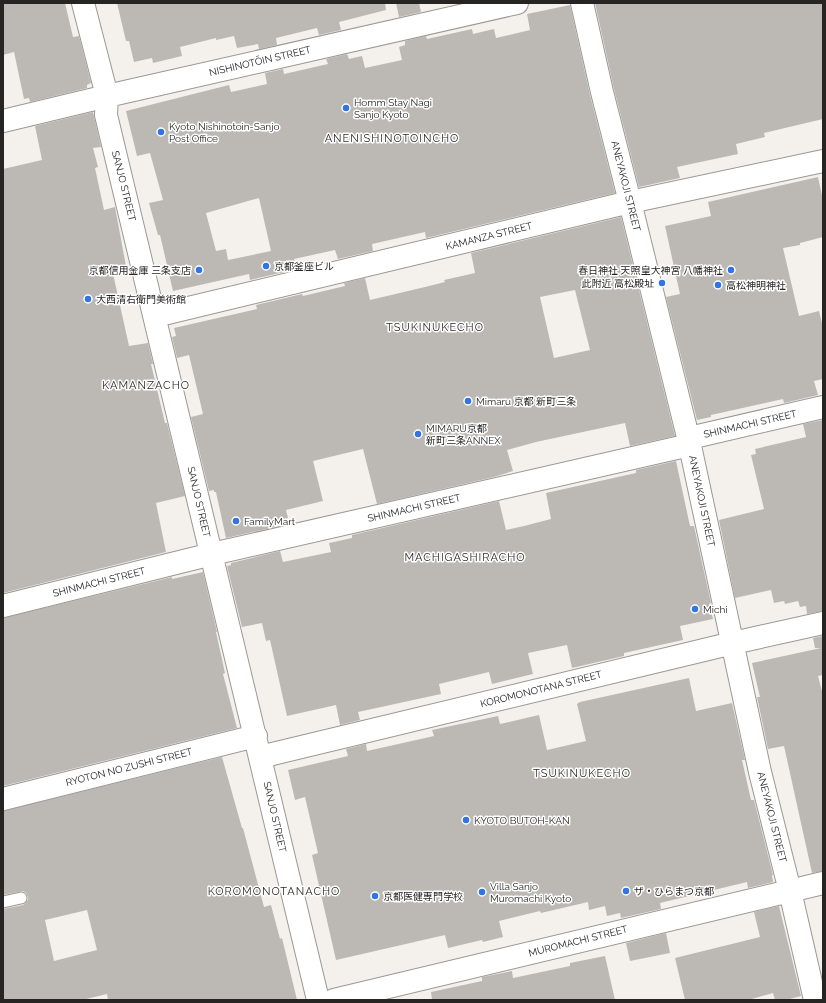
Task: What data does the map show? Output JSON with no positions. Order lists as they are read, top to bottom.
{
  "streets": {
    "street": [
      "NISHINOTŌIN STREET",
      "SANJO STREET",
      "ANEYAKOJI STREET",
      "KAMANZA STREET",
      "SHINMACHI STREET",
      "KOROMONOTANA STREET",
      "RYOTON NO ZUSHI STREET",
      "MUROMACHI STREET"
    ]
  },
  "crossings": [
    ["NISHINOTŌIN STREET", "SANJO STREET"],
    ["SANJO STREET", "KAMANZA STREET"],
    ["SANJO STREET", "SHINMACHI STREET"],
    ["SANJO STREET", "KOROMONOTANA STREET"],
    ["SANJO STREET", "RYOTON NO ZUSHI STREET"],
    ["ANEYAKOJI STREET", "KAMANZA STREET"],
    ["ANEYAKOJI STREET", "SHINMACHI STREET"],
    ["ANEYAKOJI STREET", "KOROMONOTANA STREET"],
    ["ANEYAKOJI STREET", "MUROMACHI STREET"],
    ["KOROMONOTANA STREET", "RYOTON NO ZUSHI STREET"]
  ],
  "districts": [
    "ANENISHINOTOINCHO",
    "TSUKINUKECHO",
    "KAMANZACHO",
    "MACHIGASHIRACHO",
    "TSUKINUKECHO",
    "KOROMONOTANACHO"
  ],
  "places": [
    "Homm Stay Nagi Sanjo Kyoto",
    "Kyoto Nishinotoin-Sanjo Post Office",
    "京都釜座ビル",
    "京都信用金庫 三条支店",
    "春日神社 天照皇大神宮 八幡神社",
    "此附近 高松殿址",
    "高松神明神社",
    "大西清右衛門美術館",
    "Mimaru 京都 新町三条",
    "MIMARU京都 新町三条ANNEX",
    "FamilyMart",
    "Michi",
    "KYOTO BUTOH-KAN",
    "ザ・ひらまつ京都",
    "Villa Sanjo Muromachi Kyoto",
    "京都医健専門学校"
  ]
}
